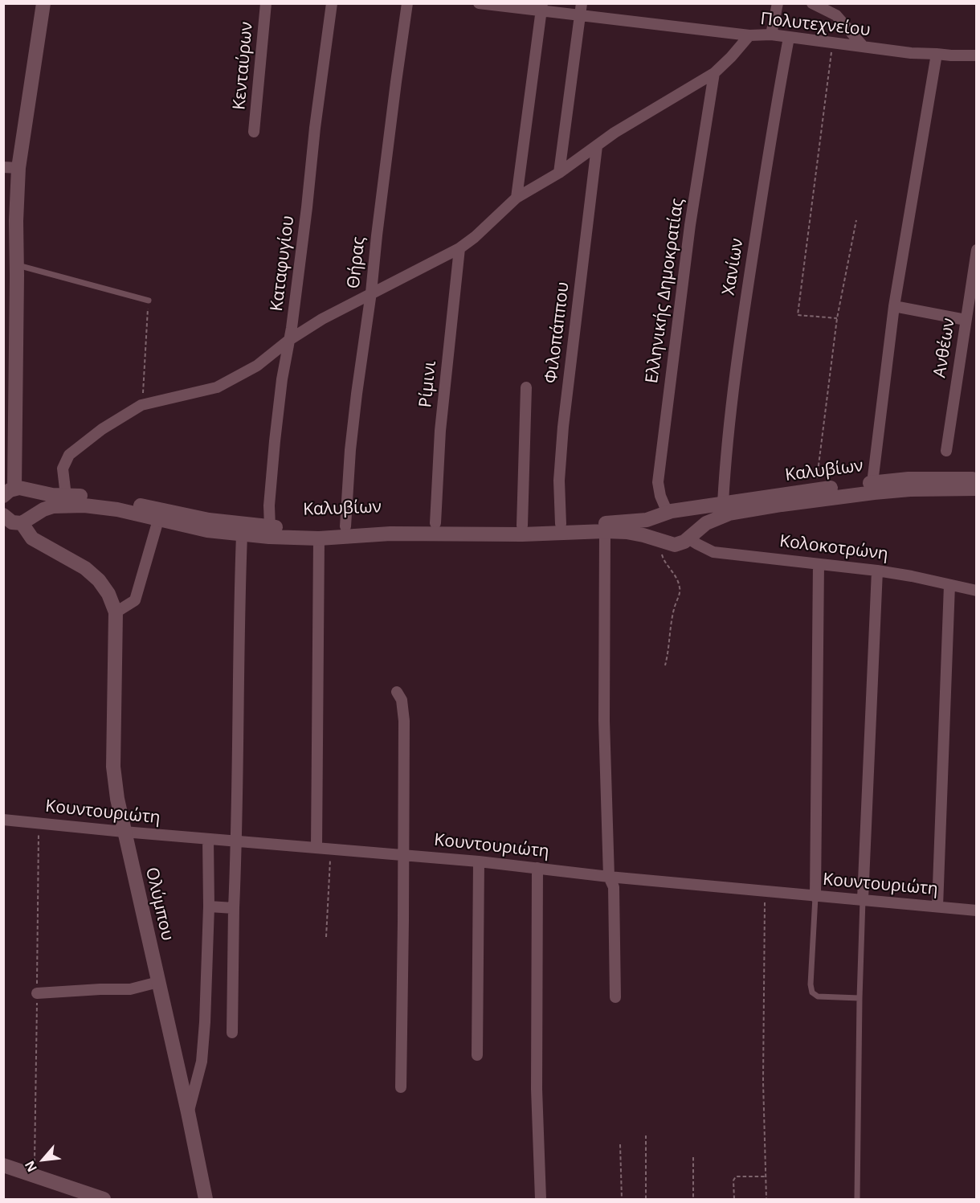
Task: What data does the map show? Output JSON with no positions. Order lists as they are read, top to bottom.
{
  "streets": {
    "main road": ["Καλυβίων", "Ολύμπου"],
    "street": [
      "Πολυτεχνείου",
      "Κενταύρων",
      "Θήρας",
      "Καταφυγίου",
      "Χανίων",
      "Ελληνικής Δημοκρατίας",
      "Φιλοπάππου",
      "Ανθέων",
      "Ρίμινι",
      "Κολοκοτρώνη",
      "Κουντουριώτη"
    ]
  },
  "crossings": [
    ["Πολυτεχνείου", "Χανίων"],
    ["Θήρας", "Καλυβίων"],
    ["Καταφυγίου", "Καλυβίων"],
    ["Χανίων", "Καλυβίων"],
    ["Ελληνικής Δημοκρατίας", "Καλυβίων"],
    ["Ελληνικής Δημοκρατίας", "Κολοκοτρώνη"],
    ["Φιλοπάππου", "Καλυβίων"],
    ["Ρίμινι", "Καλυβίων"],
    ["Καλυβίων", "Κολοκοτρώνη"],
    ["Κουντουριώτη", "Ολύμπου"]
  ],
  "north": "bottom left"
}
